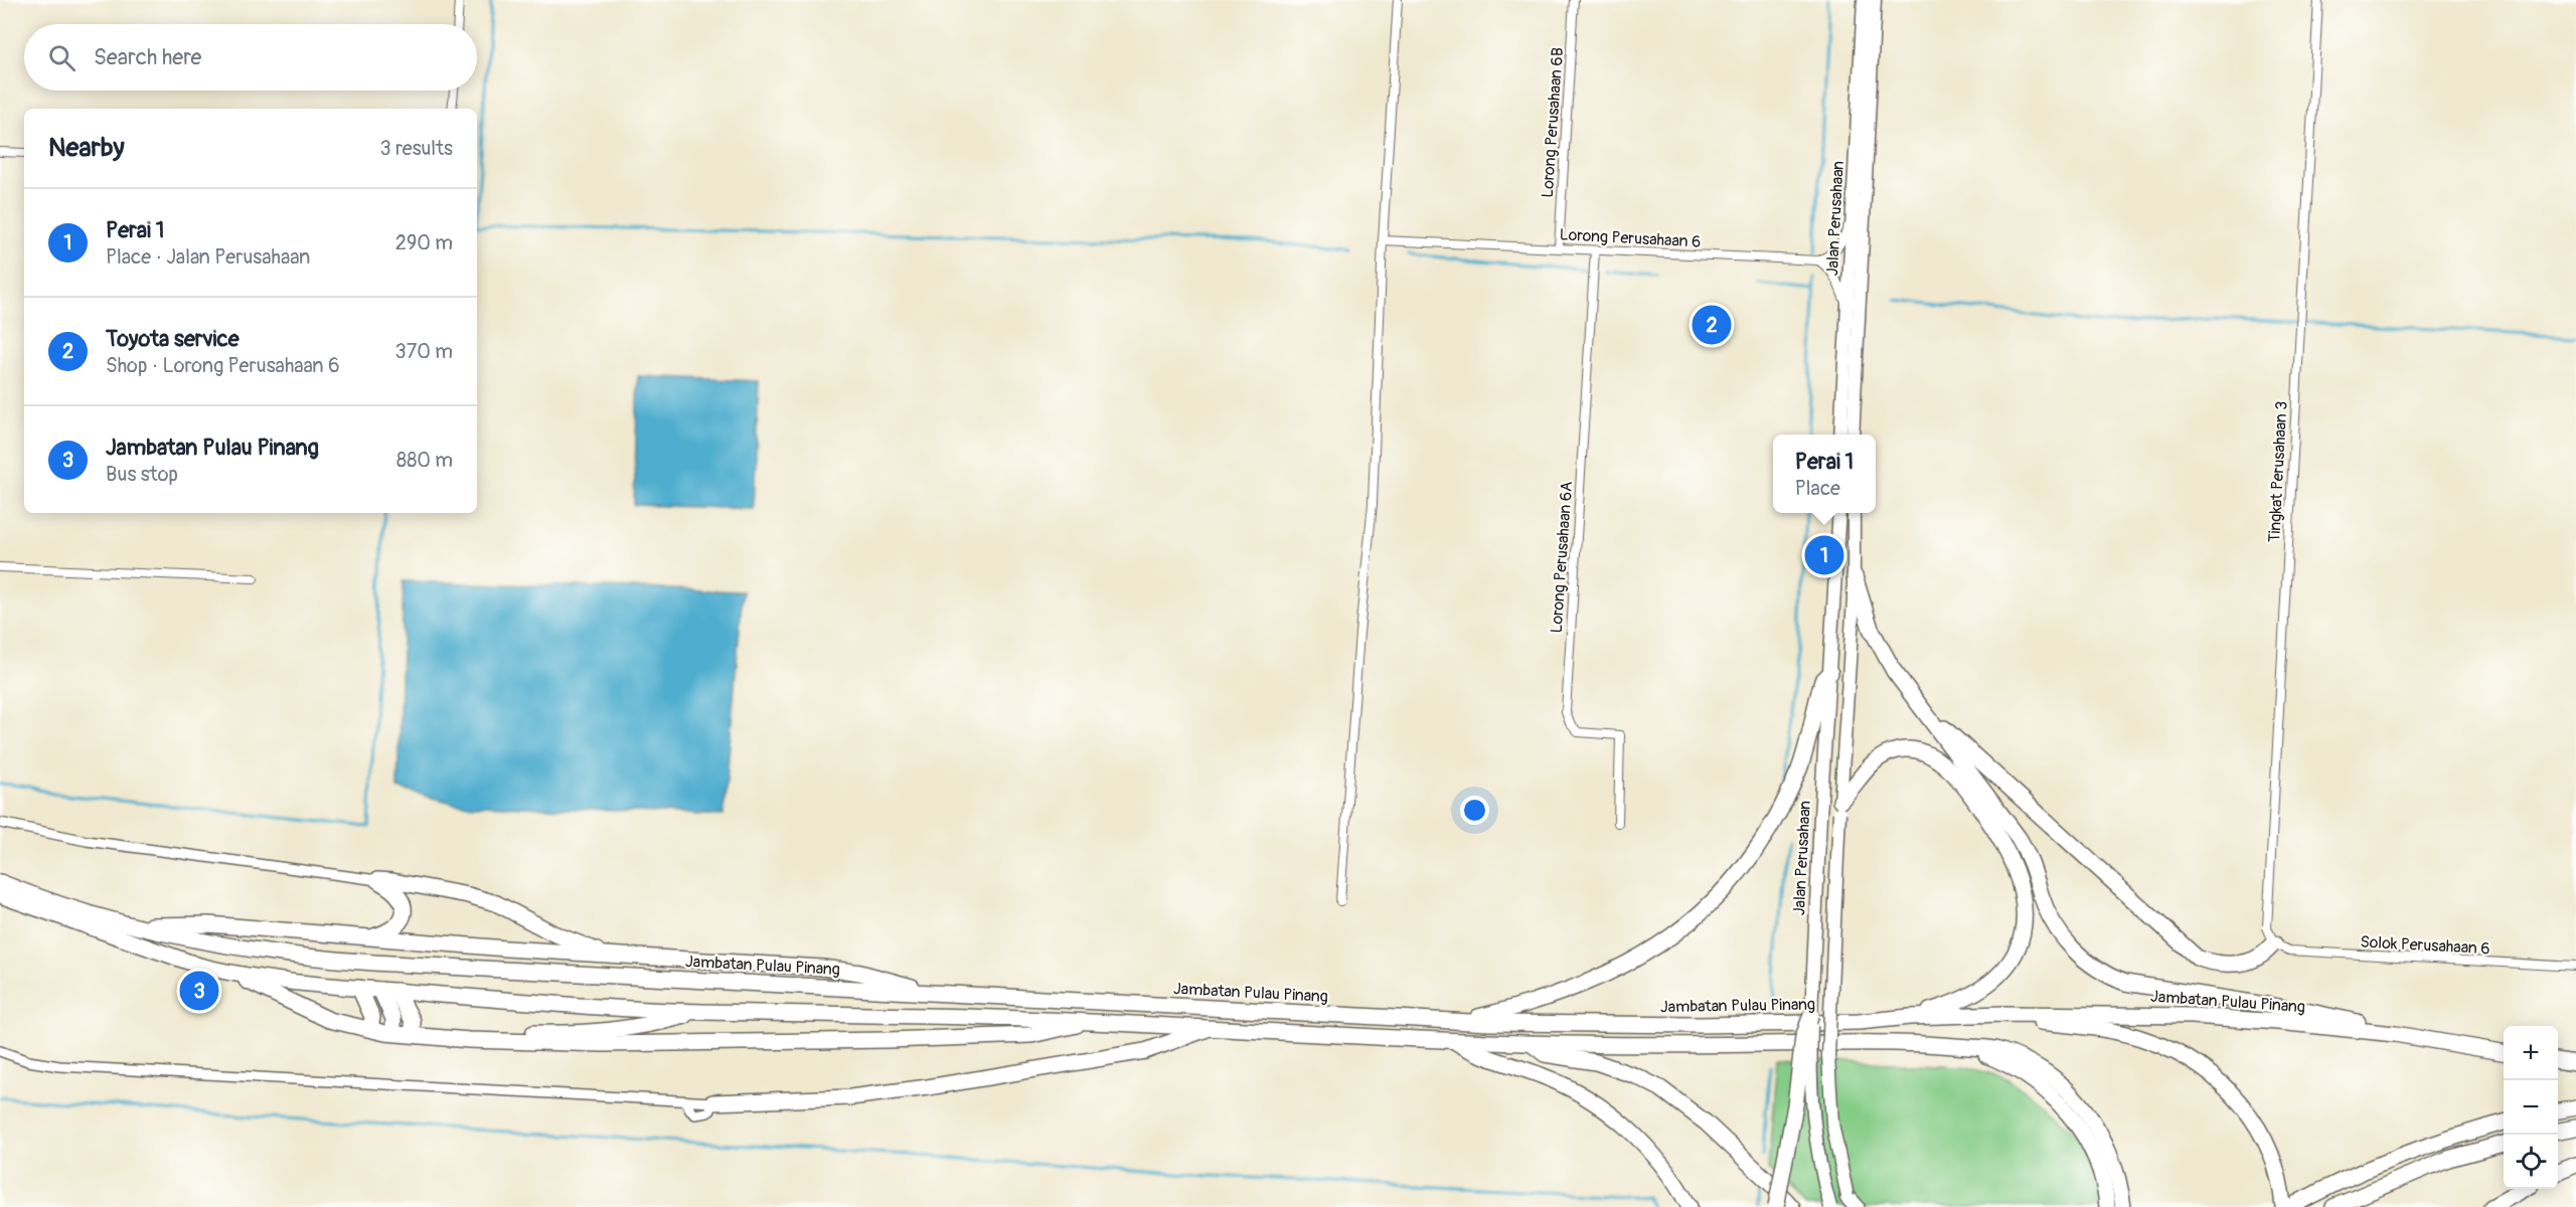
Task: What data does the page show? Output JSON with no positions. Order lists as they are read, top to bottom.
{
  "streets": {
    "highway": ["Jambatan Pulau Pinang"],
    "main road": ["Jalan Perusahaan"],
    "street": [
      "Lorong Perusahaan 6B",
      "Lorong Perusahaan 6",
      "Tingkat Perusahaan 3",
      "Lorong Perusahaan 6A",
      "Solok Perusahaan 6"
    ]
  },
  "crossings": [
    ["Lorong Perusahaan 6B", "Lorong Perusahaan 6"],
    ["Lorong Perusahaan 6", "Lorong Perusahaan 6A"],
    ["Tingkat Perusahaan 3", "Solok Perusahaan 6"]
  ],
  "page": {
    "search": "Search here",
    "heading": ["Nearby", "3 results"],
    "list": [
      {
        "mark": "1",
        "name": "Perai 1",
        "note": "Place · Jalan Perusahaan",
        "value": "290 m"
      },
      {
        "mark": "2",
        "name": "Toyota service",
        "note": "Shop · Lorong Perusahaan 6",
        "value": "370 m"
      },
      {
        "mark": "3",
        "name": "Jambatan Pulau Pinang",
        "note": "Bus stop",
        "value": "880 m"
      }
    ],
    "pins": ["2", "1", "3"],
    "popup": ["Perai 1", "Place"],
    "map_buttons": ["+", "−"]
  }
}
